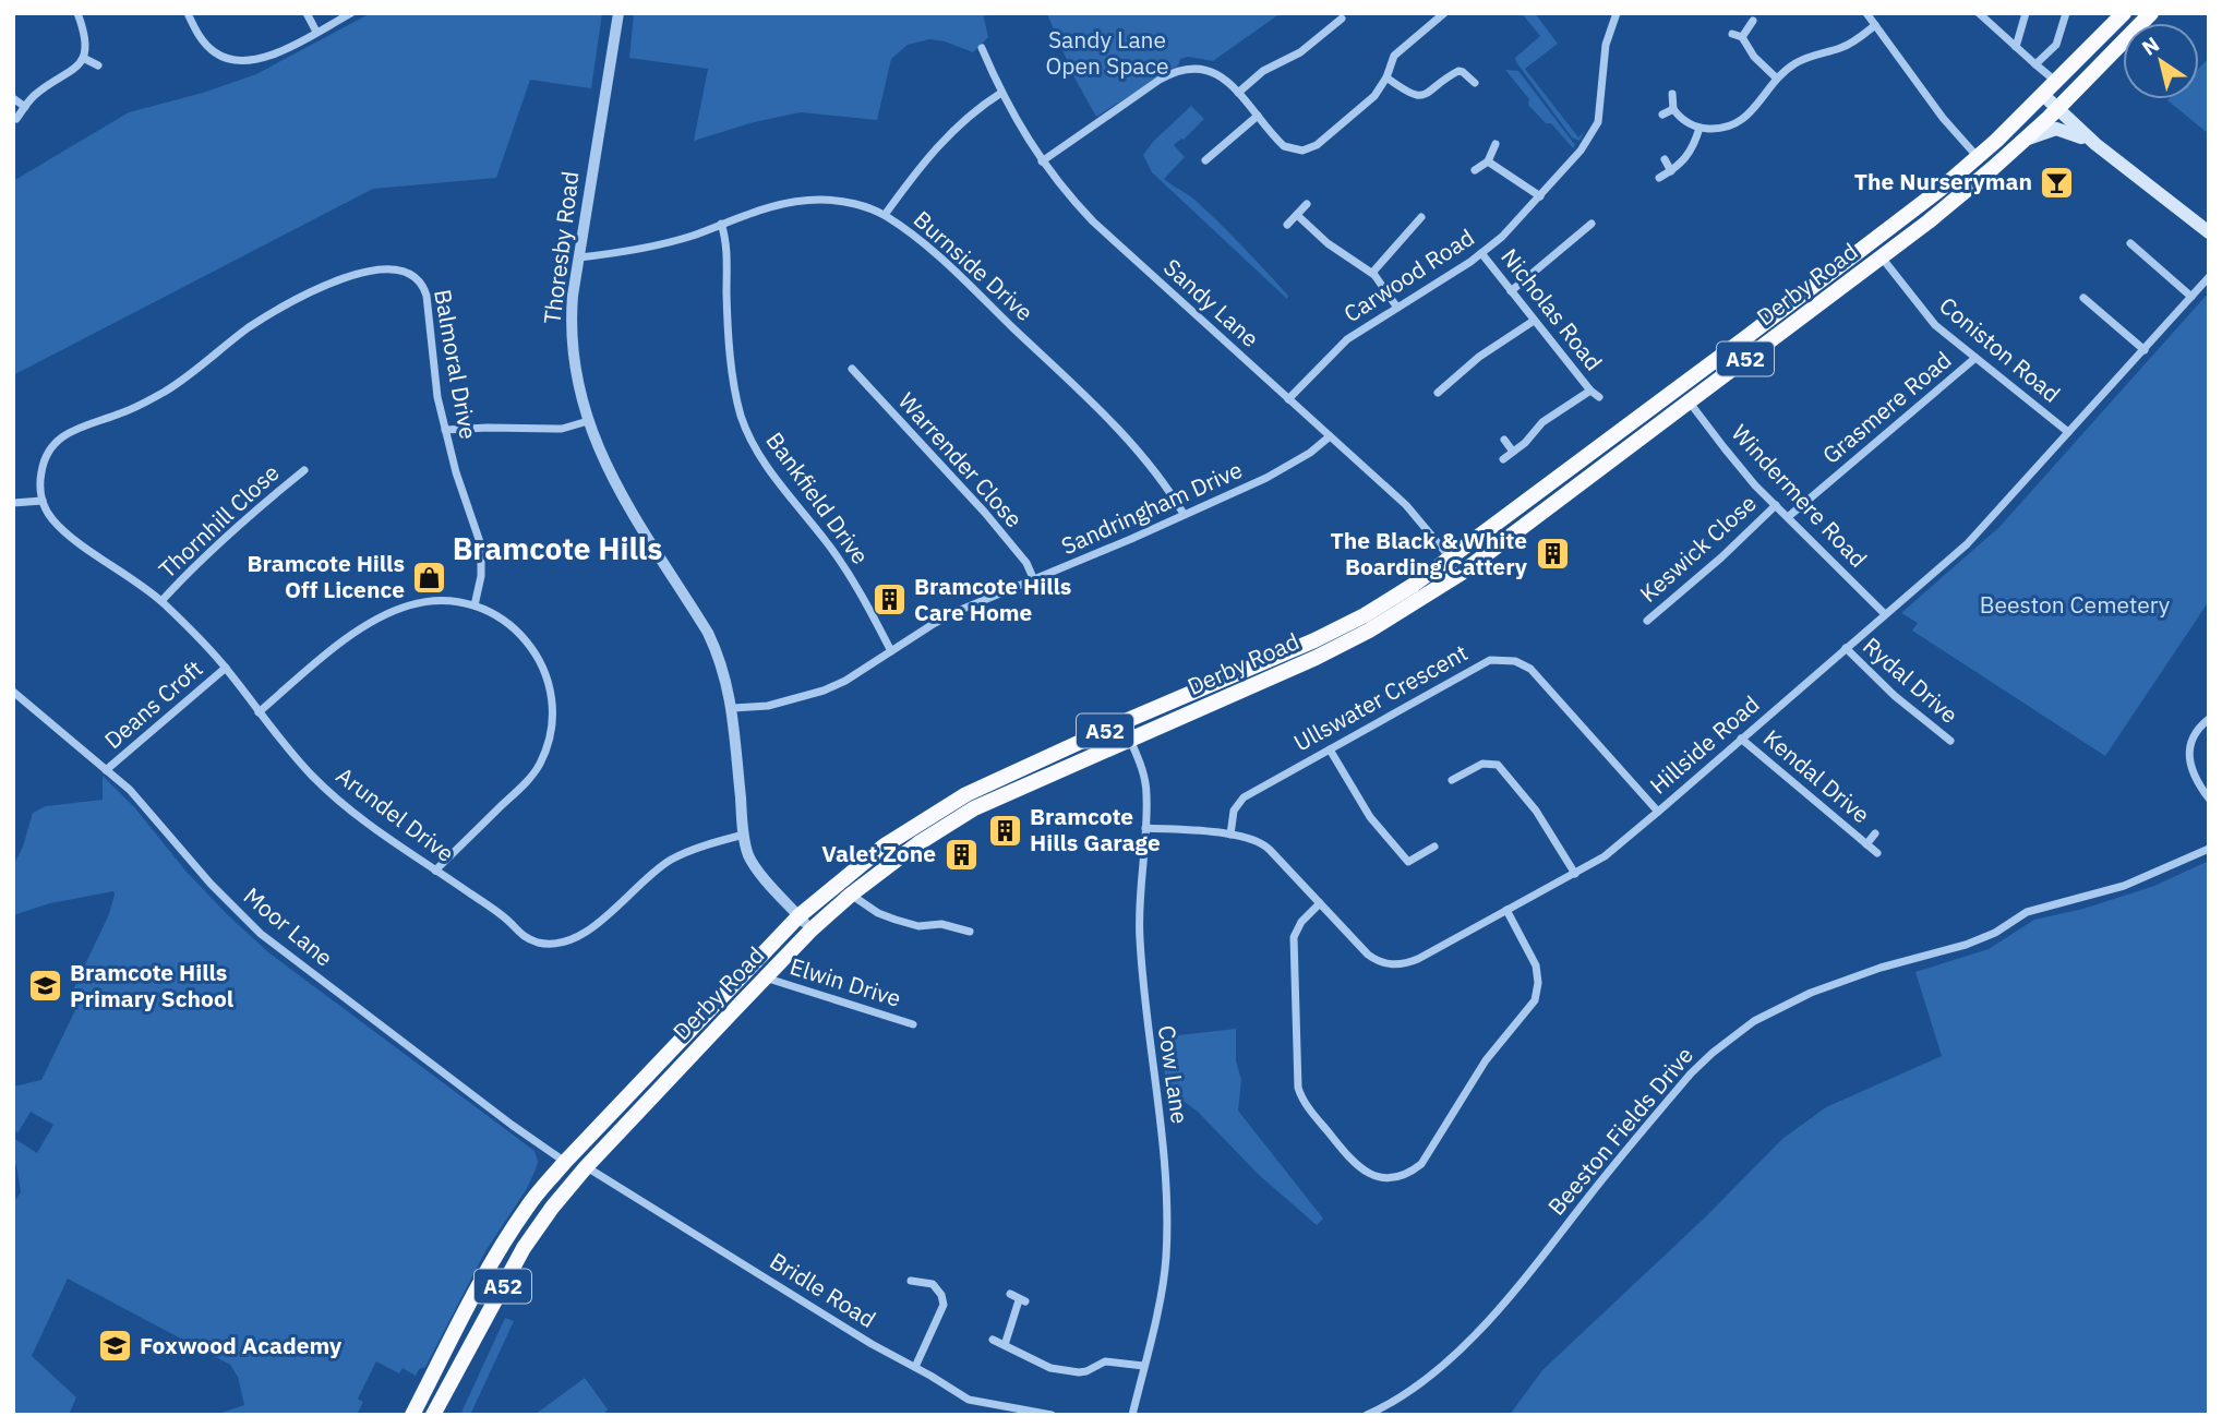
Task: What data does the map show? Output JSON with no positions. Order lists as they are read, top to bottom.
{
  "streets": {
    "highway": ["Derby Road", "A52"],
    "street": [
      "Thoresby Road",
      "Burnside Drive",
      "Carwood Road",
      "Sandy Lane",
      "Nicholas Road",
      "Coniston Road",
      "Balmoral Drive",
      "Grasmere Road",
      "Warrender Close",
      "Windermere Road",
      "Bankfield Drive",
      "Sandringham Drive",
      "Thornhill Close",
      "Keswick Close",
      "Rydal Drive",
      "Ullswater Crescent",
      "Deans Croft",
      "Hillside Road",
      "Kendal Drive",
      "Arundel Drive",
      "Moor Lane",
      "Elwin Drive",
      "Cow Lane",
      "Beeston Fields Drive",
      "Bridle Road"
    ]
  },
  "crossings": [
    ["Thoresby Road", "Burnside Drive"],
    ["Thoresby Road", "Derby Road"],
    ["Thoresby Road", "Sandringham Drive"],
    ["Thoresby Road", "Arundel Drive"],
    ["Burnside Drive", "Bankfield Drive"],
    ["Burnside Drive", "Sandringham Drive"],
    ["Carwood Road", "Sandy Lane"],
    ["Carwood Road", "Nicholas Road"],
    ["Derby Road", "Sandy Lane"],
    ["Derby Road", "Coniston Road"],
    ["Derby Road", "Windermere Road"],
    ["Derby Road", "Moor Lane"],
    ["Derby Road", "Elwin Drive"],
    ["Derby Road", "Cow Lane"],
    ["Derby Road", "Bridle Road"],
    ["Sandy Lane", "Sandringham Drive"],
    ["Coniston Road", "Grasmere Road"],
    ["Coniston Road", "Hillside Road"],
    ["Balmoral Drive", "Arundel Drive"],
    ["Grasmere Road", "Windermere Road"],
    ["Warrender Close", "Sandringham Drive"],
    ["Windermere Road", "Keswick Close"],
    ["Windermere Road", "Hillside Road"],
    ["Bankfield Drive", "Sandringham Drive"],
    ["Thornhill Close", "Arundel Drive"],
    ["Rydal Drive", "Hillside Road"],
    ["Ullswater Crescent", "Hillside Road"],
    ["Deans Croft", "Arundel Drive"],
    ["Deans Croft", "Moor Lane"],
    ["Hillside Road", "Kendal Drive"],
    ["Hillside Road", "Cow Lane"]
  ],
  "districts": ["Bramcote Hills"],
  "parks": ["Sandy Lane Open Space", "Beeston Cemetery"],
  "places": {
    "bar": ["The Nurseryman"],
    "building": [
      "The Black & White Boarding Cattery",
      "Bramcote Hills Care Home",
      "Bramcote Hills Garage",
      "Valet Zone"
    ],
    "shop": ["Bramcote Hills Off Licence"],
    "school or university": ["Bramcote Hills Primary School", "Foxwood Academy"]
  },
  "north": "top left"
}
